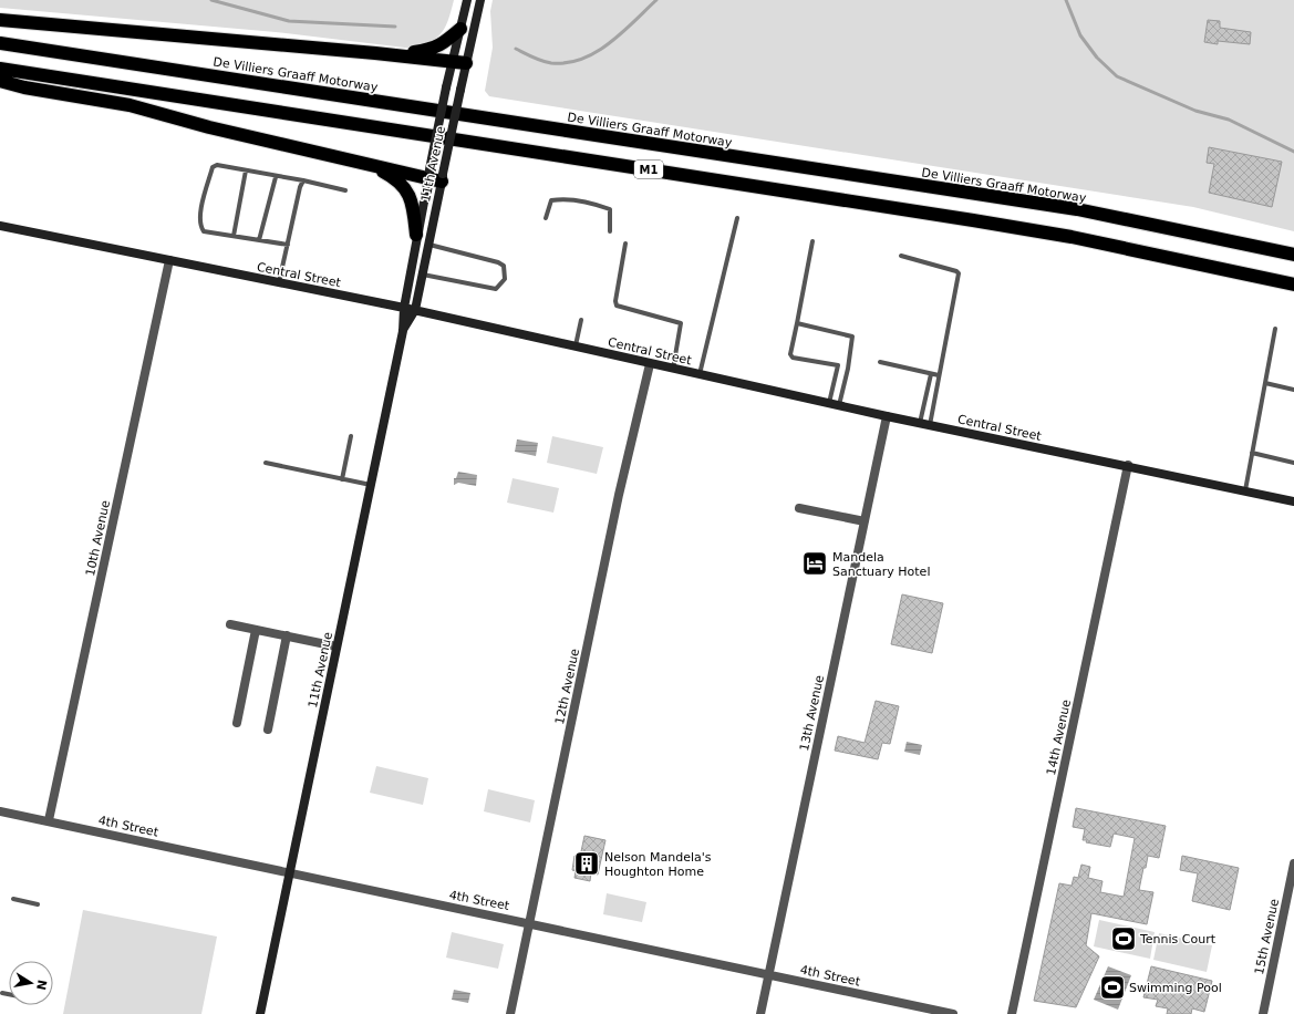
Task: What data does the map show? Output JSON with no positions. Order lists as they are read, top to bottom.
{
  "streets": {
    "highway": ["De Villiers Graaff Motorway", "M1"],
    "main road": ["11th Avenue", "Central Street"],
    "street": [
      "10th Avenue",
      "12th Avenue",
      "13th Avenue",
      "14th Avenue",
      "4th Street",
      "15th Avenue"
    ]
  },
  "crossings": [
    ["11th Avenue", "Central Street"],
    ["11th Avenue", "4th Street"],
    ["Central Street", "10th Avenue"],
    ["Central Street", "12th Avenue"],
    ["Central Street", "13th Avenue"],
    ["Central Street", "14th Avenue"],
    ["10th Avenue", "4th Street"],
    ["12th Avenue", "4th Street"],
    ["13th Avenue", "4th Street"]
  ],
  "places": {
    "hotel": ["Mandela Sanctuary Hotel"],
    "building": ["Nelson Mandela's Houghton Home"],
    "sports": ["Tennis Court", "Swimming Pool"]
  },
  "north": "right"
}
